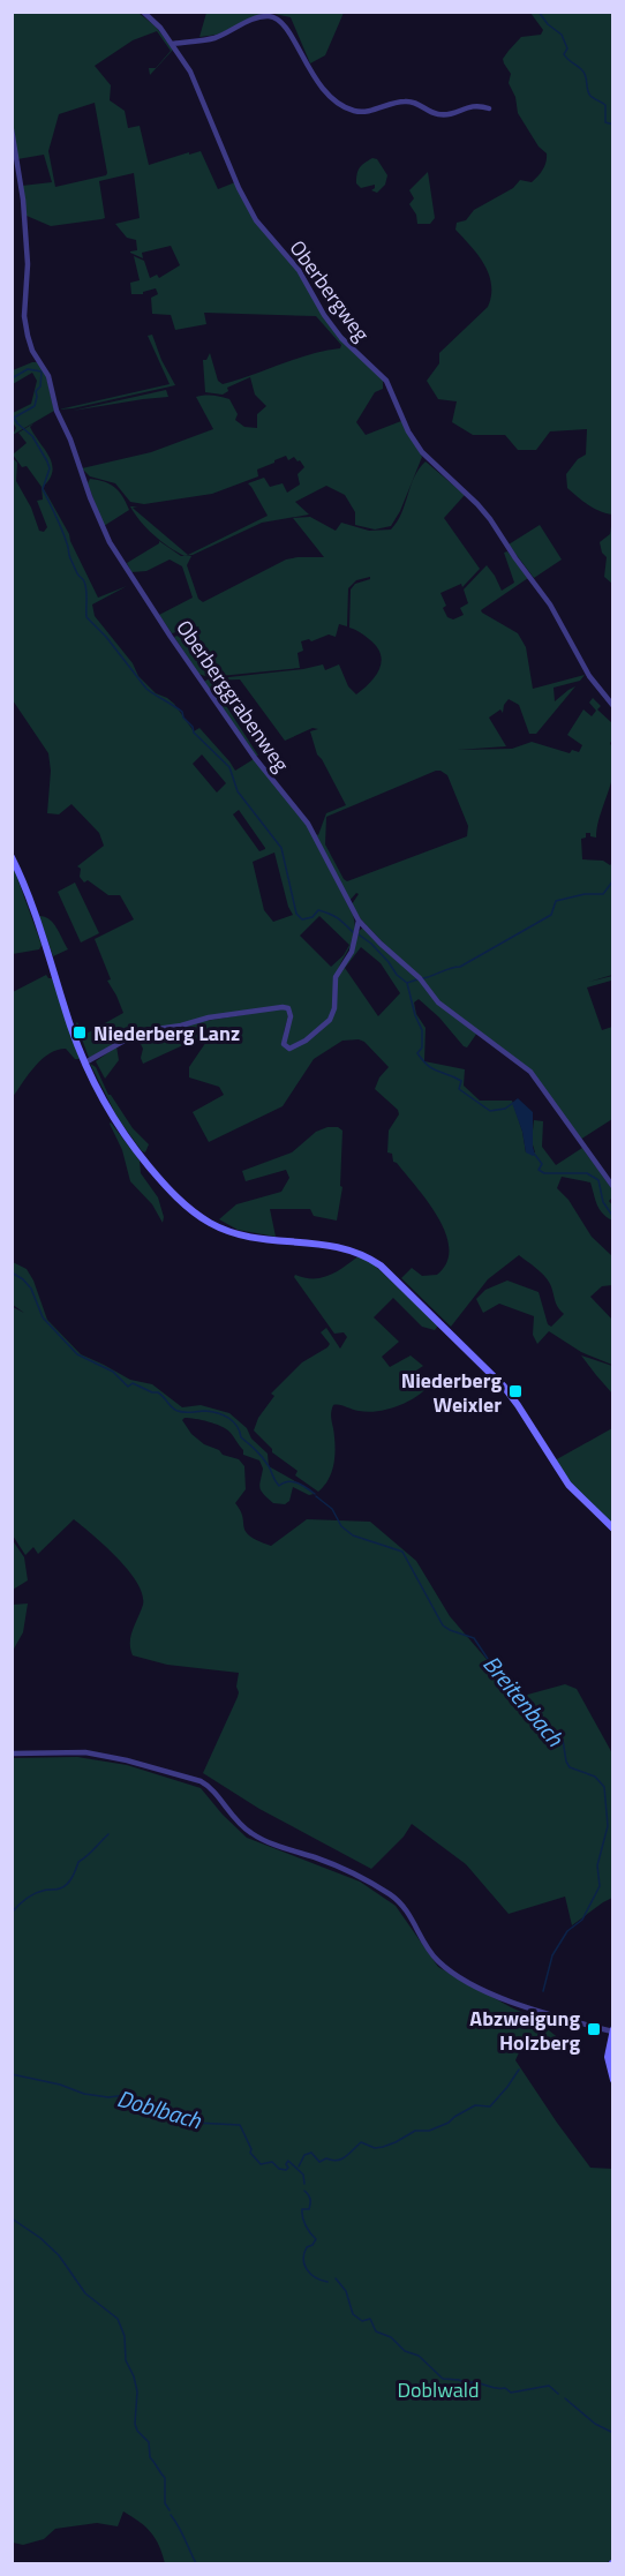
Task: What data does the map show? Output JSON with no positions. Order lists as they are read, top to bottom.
{
  "streets": {
    "street": ["Oberbergweg", "Oberberggrabenweg"]
  },
  "water": ["Breitenbach", "Doblbach"],
  "parks": ["Doblwald"],
  "places": {
    "transit": ["Niederberg Lanz", "Niederberg Weixler", "Abzweigung Holzberg"]
  }
}
